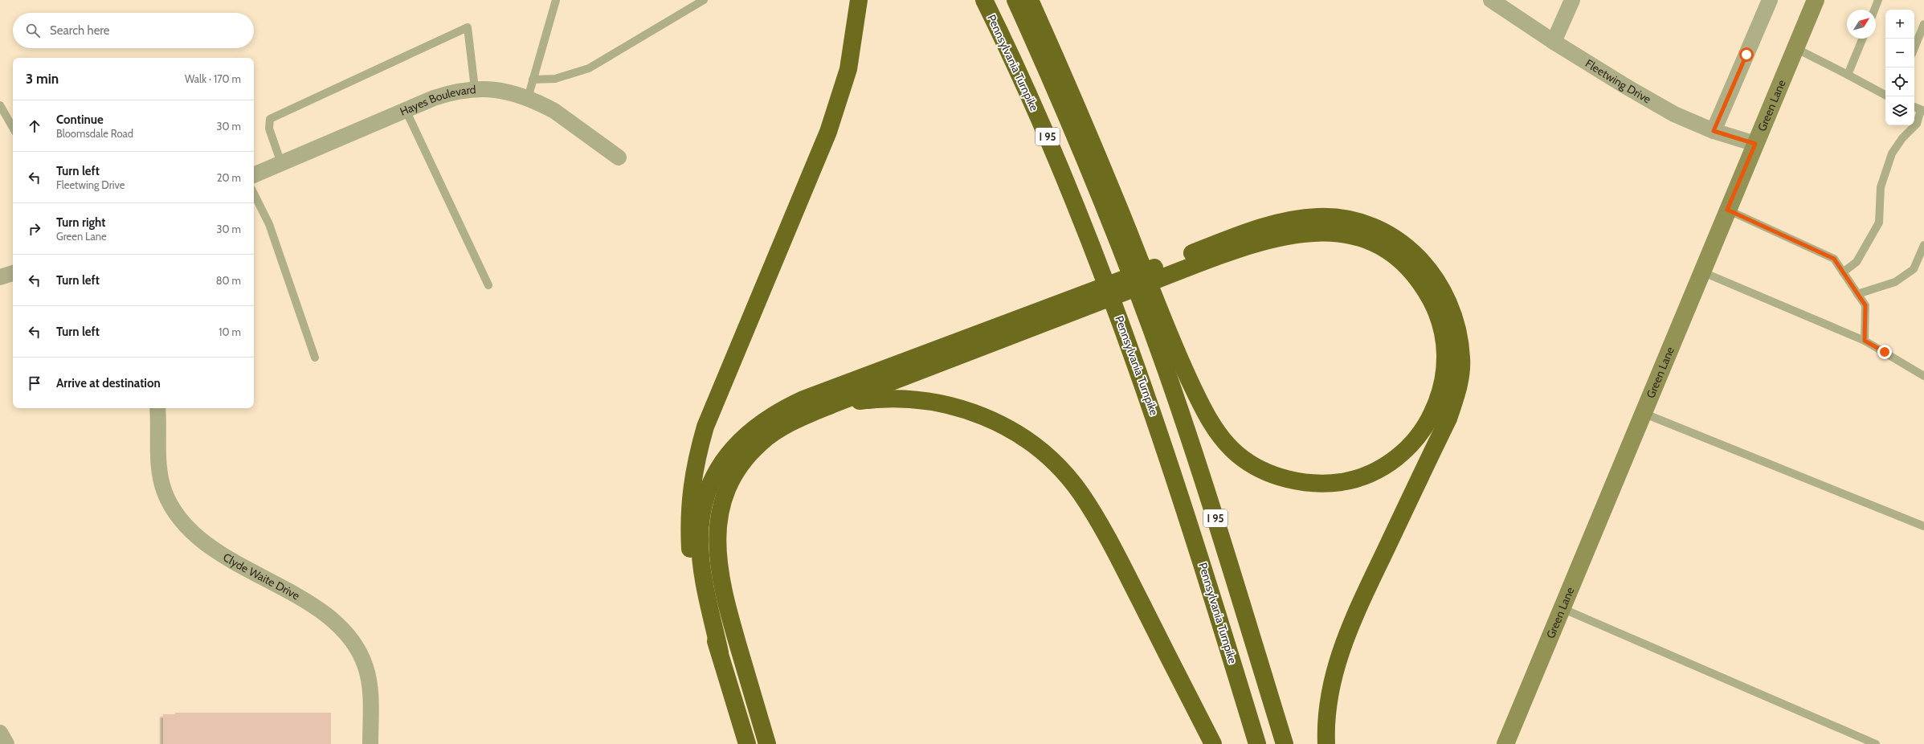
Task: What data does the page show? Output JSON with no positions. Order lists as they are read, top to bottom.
{
  "streets": {
    "highway": ["Pennsylvania Turnpike", "I 95"],
    "street": [
      "Fleetwing Drive",
      "Hayes Boulevard",
      "Green Lane",
      "Clyde Waite Drive"
    ]
  },
  "crossings": [
    ["Fleetwing Drive", "Green Lane"]
  ],
  "north": "top right",
  "page": {
    "map_buttons": ["+", "−"],
    "search": "Search here",
    "heading": ["3 min", "Walk · 170 m"],
    "list": [
      ["Continue", "Bloomsdale Road", "30 m"],
      ["Turn left", "Fleetwing Drive", "20 m"],
      ["Turn right", "Green Lane", "30 m"],
      ["Turn left", "80 m"],
      ["Turn left", "10 m"],
      "Arrive at destination"
    ]
  }
}
